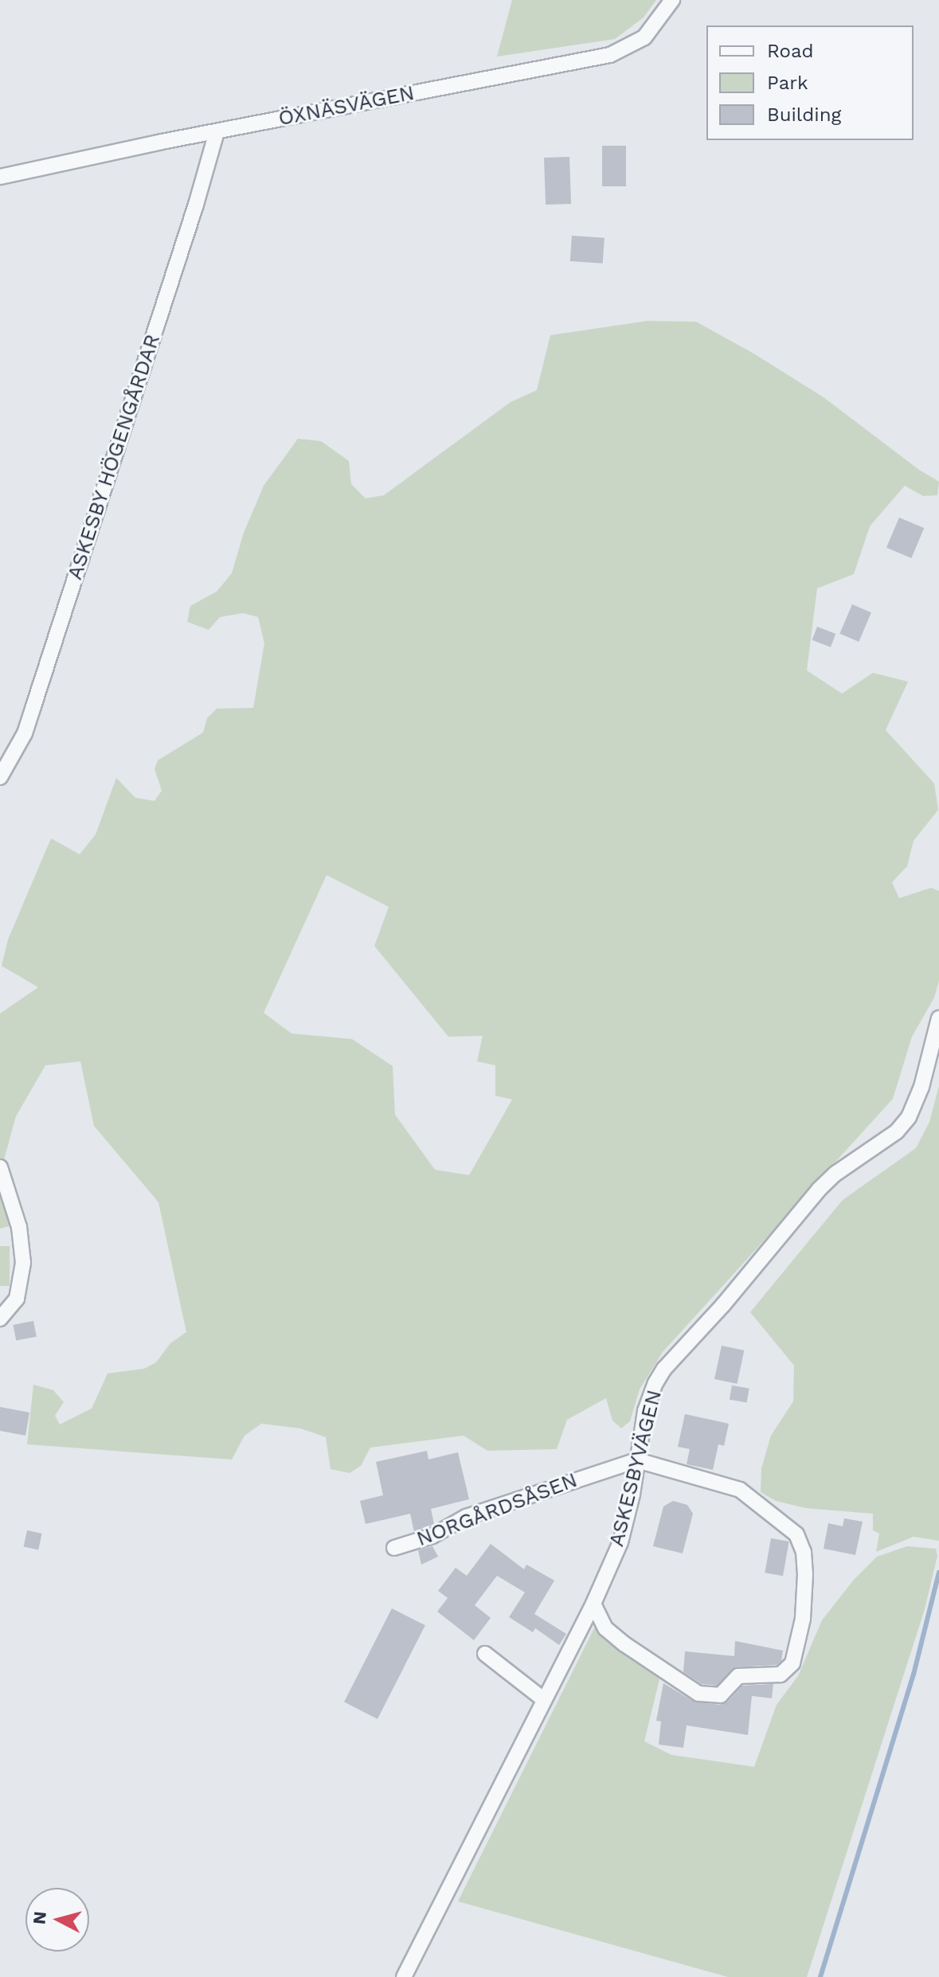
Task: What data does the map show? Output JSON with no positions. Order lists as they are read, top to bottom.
{
  "streets": {
    "street": [
      "ÖXNÄSVÄGEN",
      "ASKESBY HÖGENGÅRDAR",
      "ASKESBYVÄGEN",
      "NORGÅRDSÅSEN"
    ]
  },
  "crossings": [
    ["ÖXNÄSVÄGEN", "ASKESBY HÖGENGÅRDAR"],
    ["ASKESBYVÄGEN", "NORGÅRDSÅSEN"]
  ],
  "legend": ["Road", "Park", "Building"],
  "north": "left"
}
